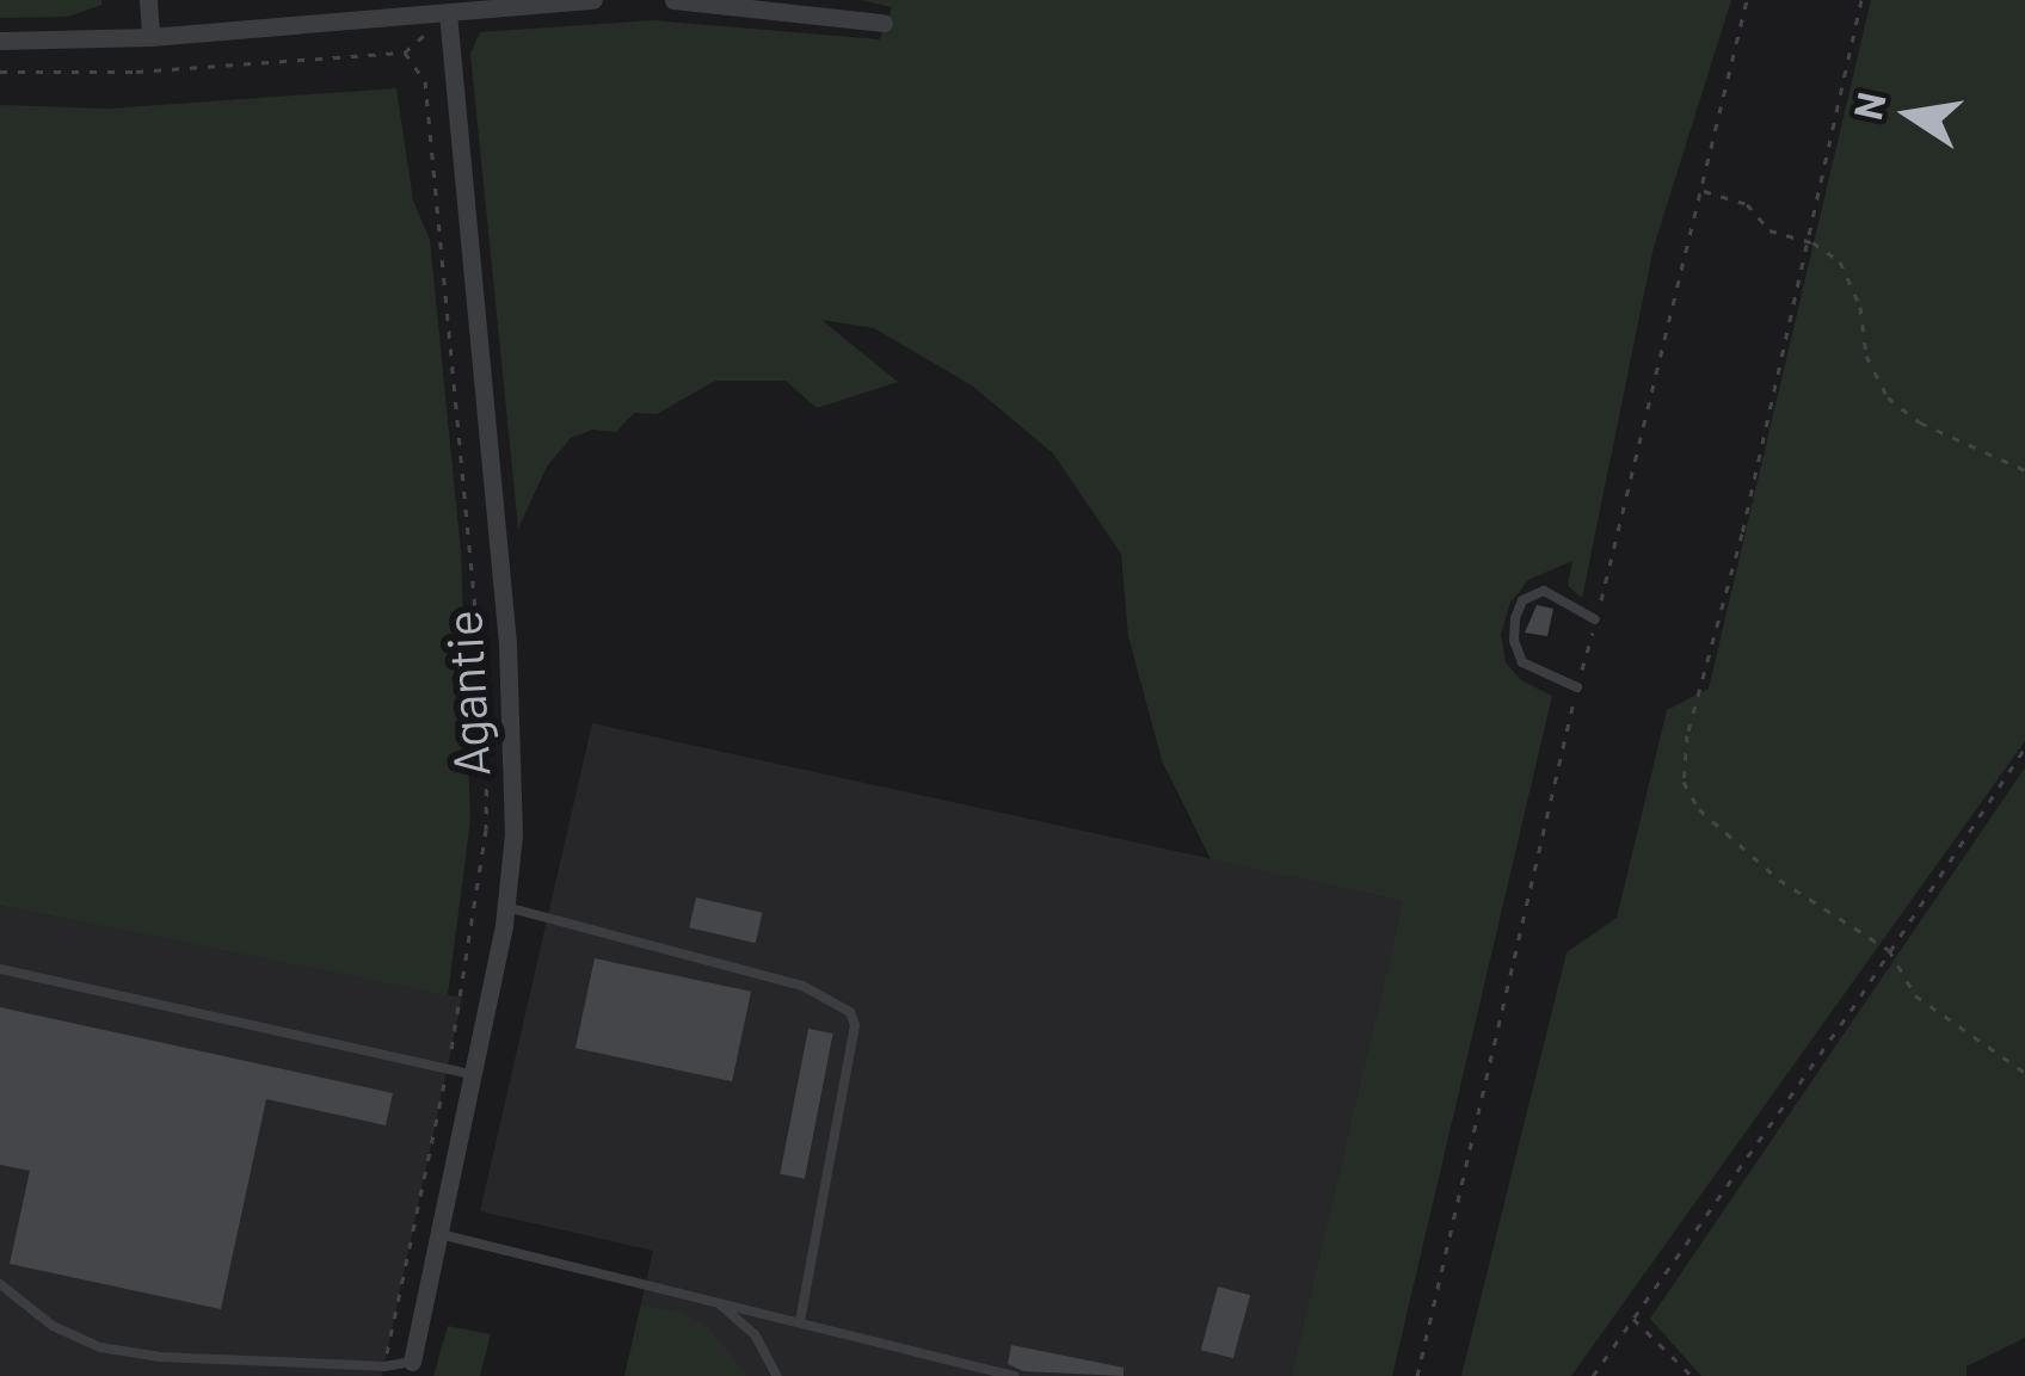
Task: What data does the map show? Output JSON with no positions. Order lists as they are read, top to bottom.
{
  "streets": {
    "street": ["Agantie"]
  },
  "north": "left"
}
